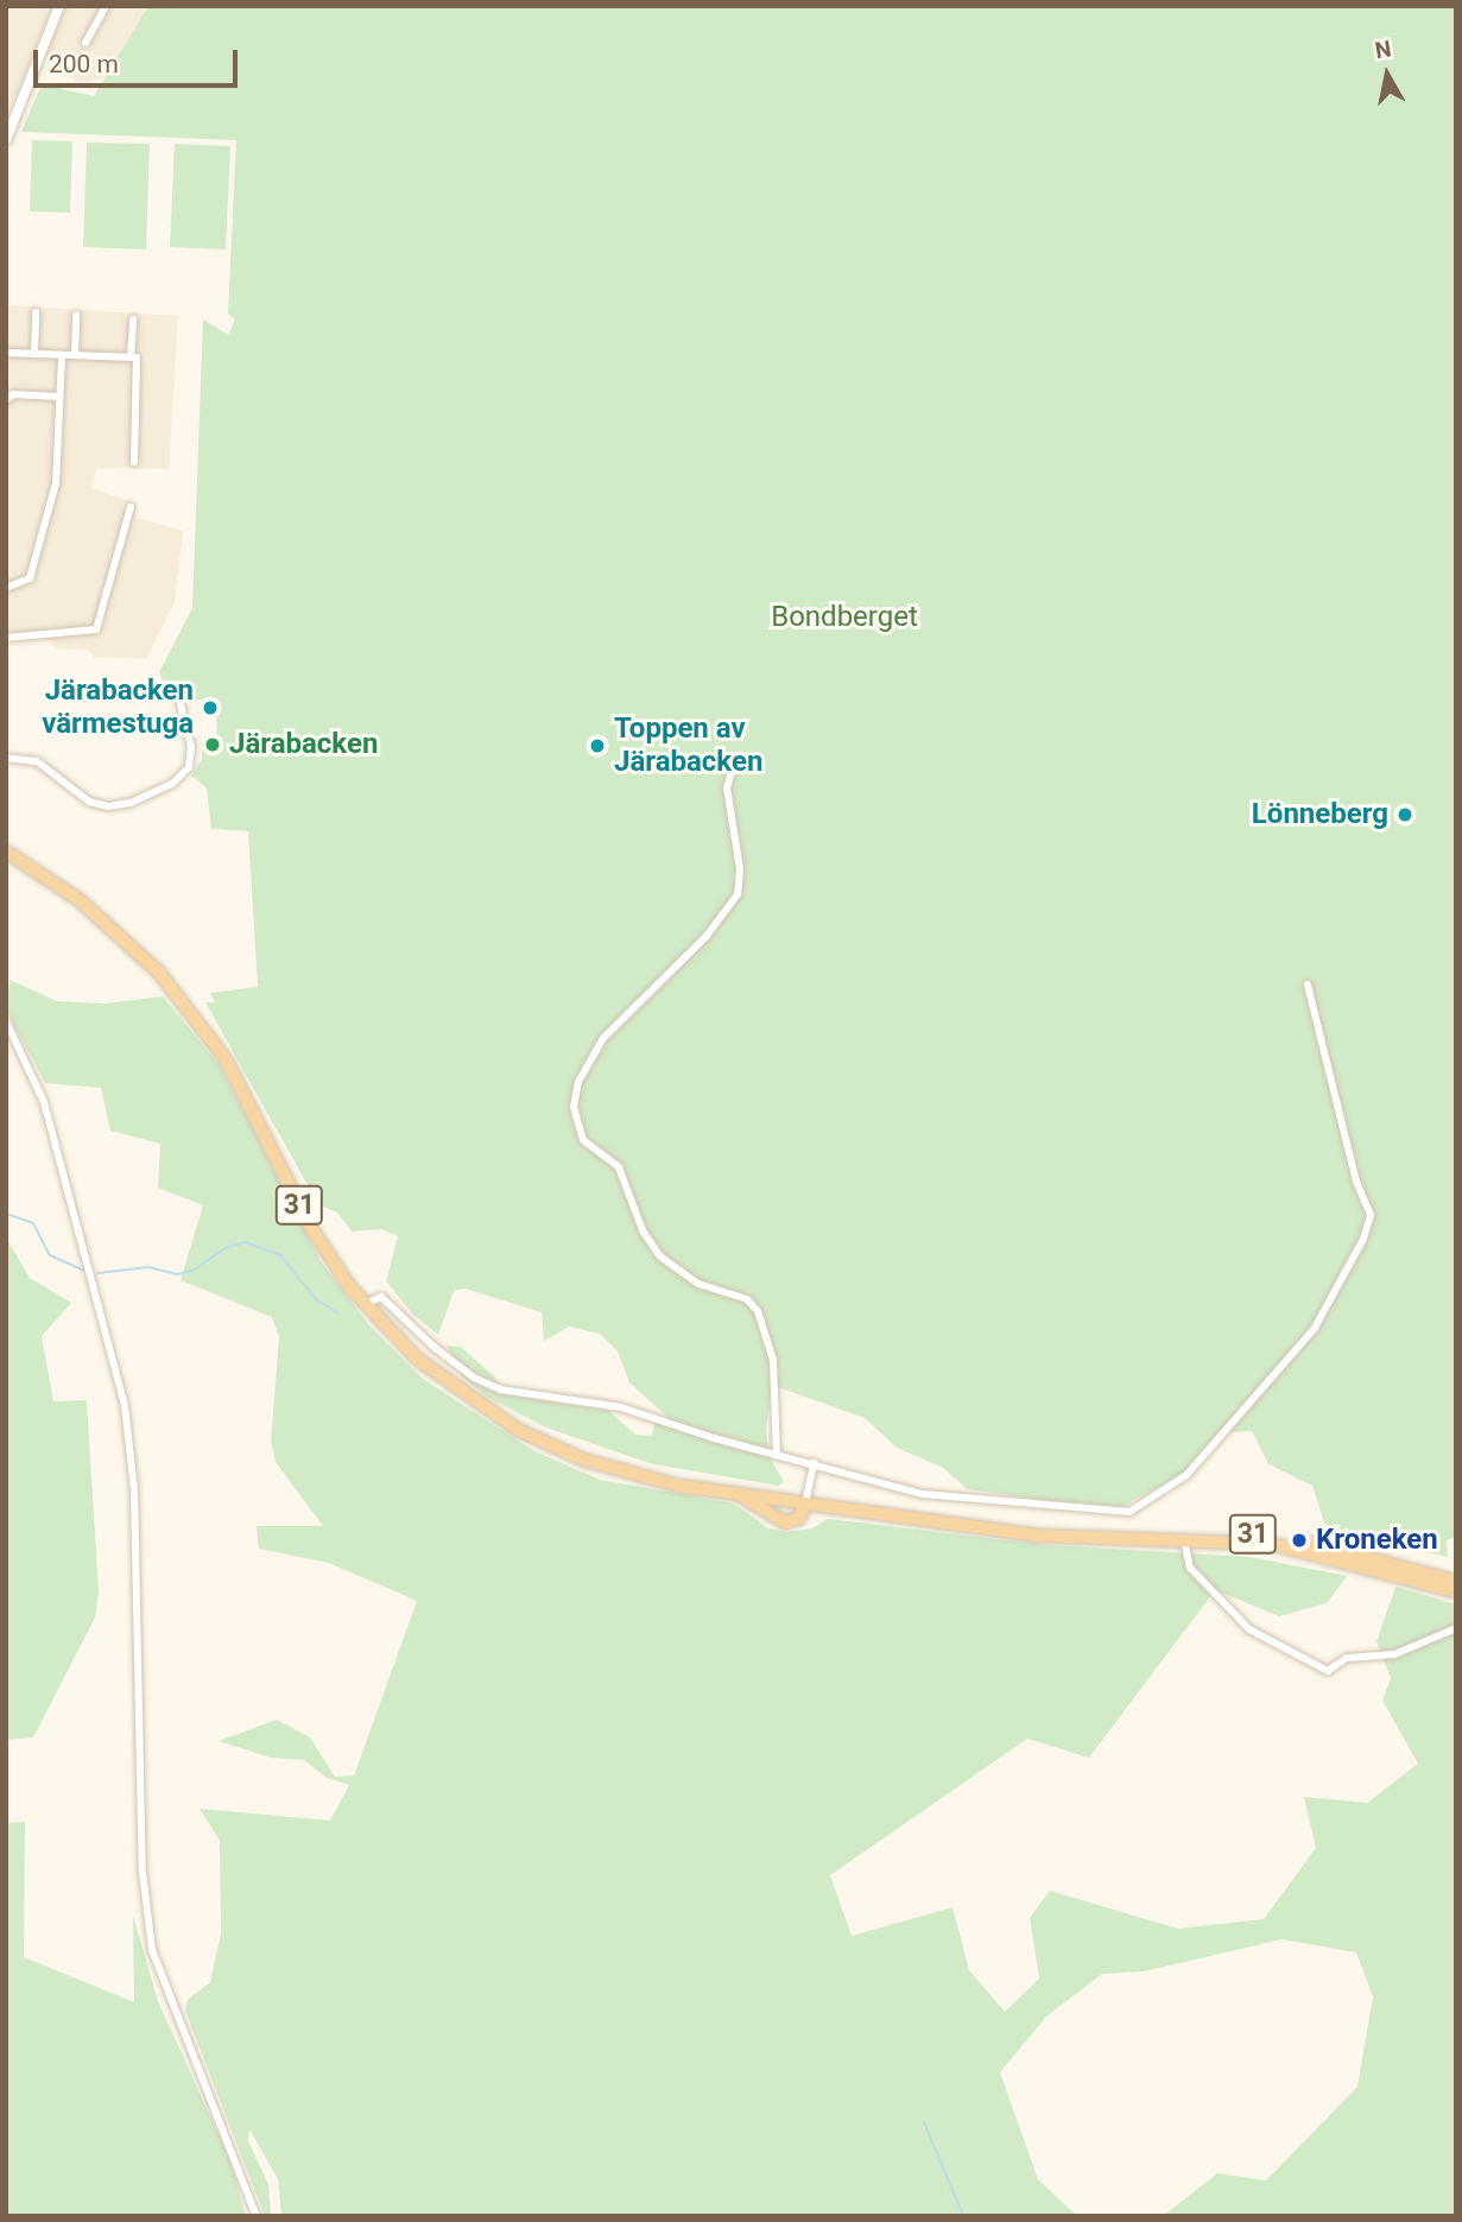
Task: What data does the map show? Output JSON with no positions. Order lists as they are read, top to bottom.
{
  "streets": {
    "highway": ["31"]
  },
  "parks": ["Bondberget"],
  "places": [
    "Järabacken värmestuga",
    "Järabacken",
    "Toppen av Järabacken",
    "Lönneberg",
    "Kroneken"
  ],
  "scale_bar": "200 m",
  "north": "top"
}
